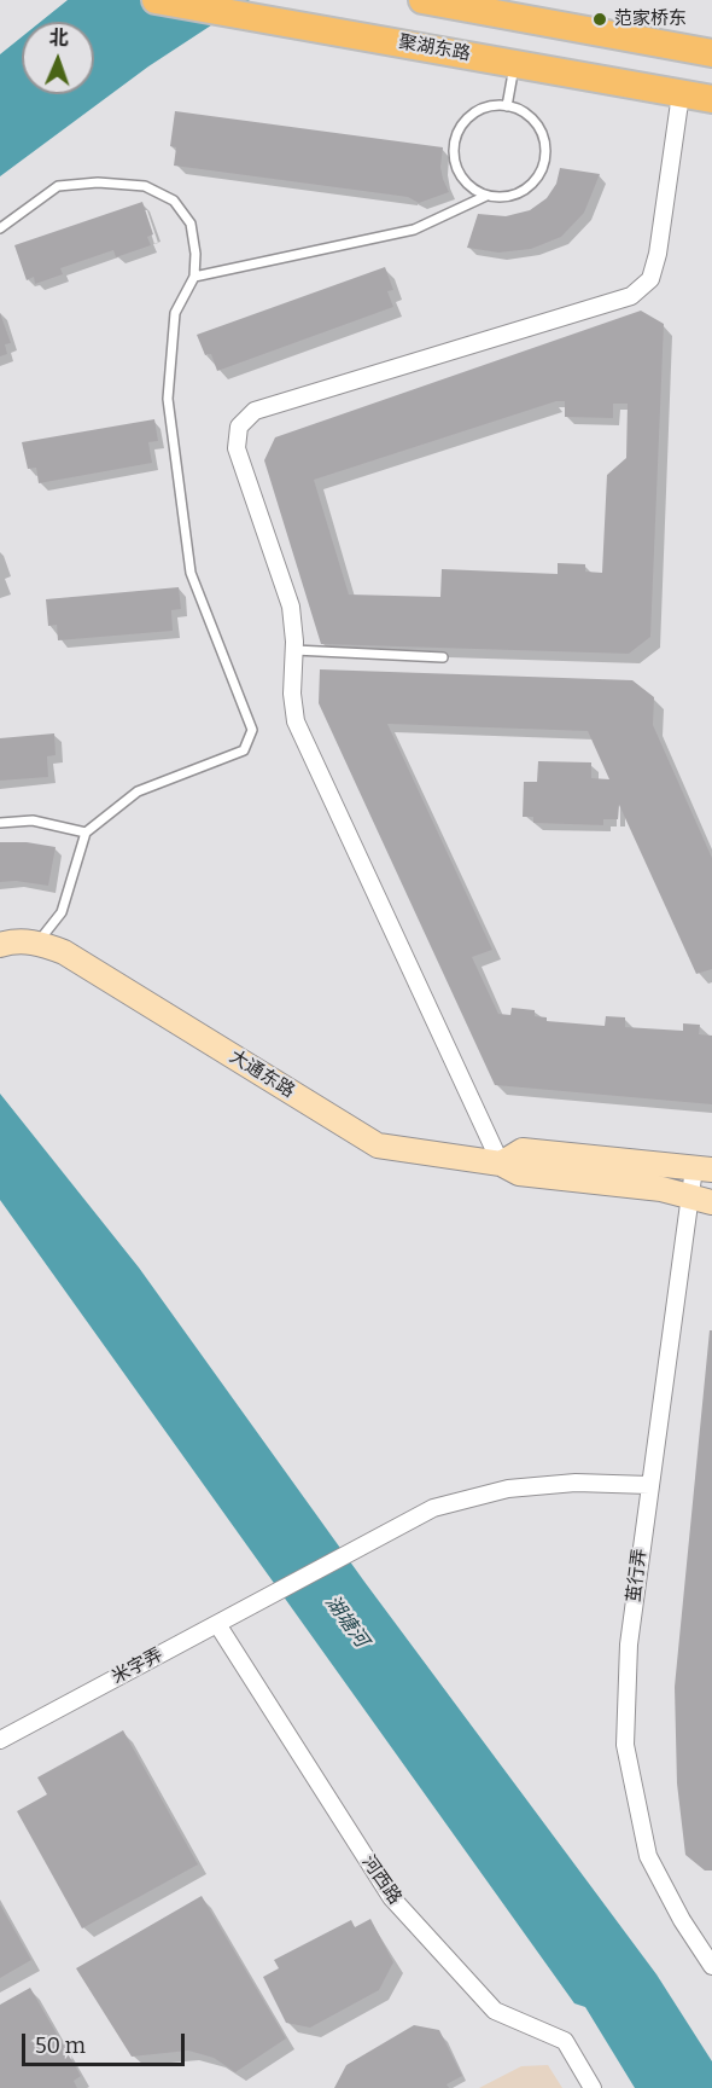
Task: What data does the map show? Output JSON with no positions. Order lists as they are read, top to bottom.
{
  "streets": {
    "main road": ["聚湖东路"],
    "street": [
      "大通东路",
      "茧行弄",
      "米字弄",
      "河西路"
    ]
  },
  "crossings": [
    ["大通东路", "茧行弄"],
    ["茧行弄", "米字弄"],
    ["米字弄", "河西路"]
  ],
  "water": ["湖塘河"],
  "places": ["范家桥东"],
  "scale_bar": "50 m",
  "north": "top"
}
